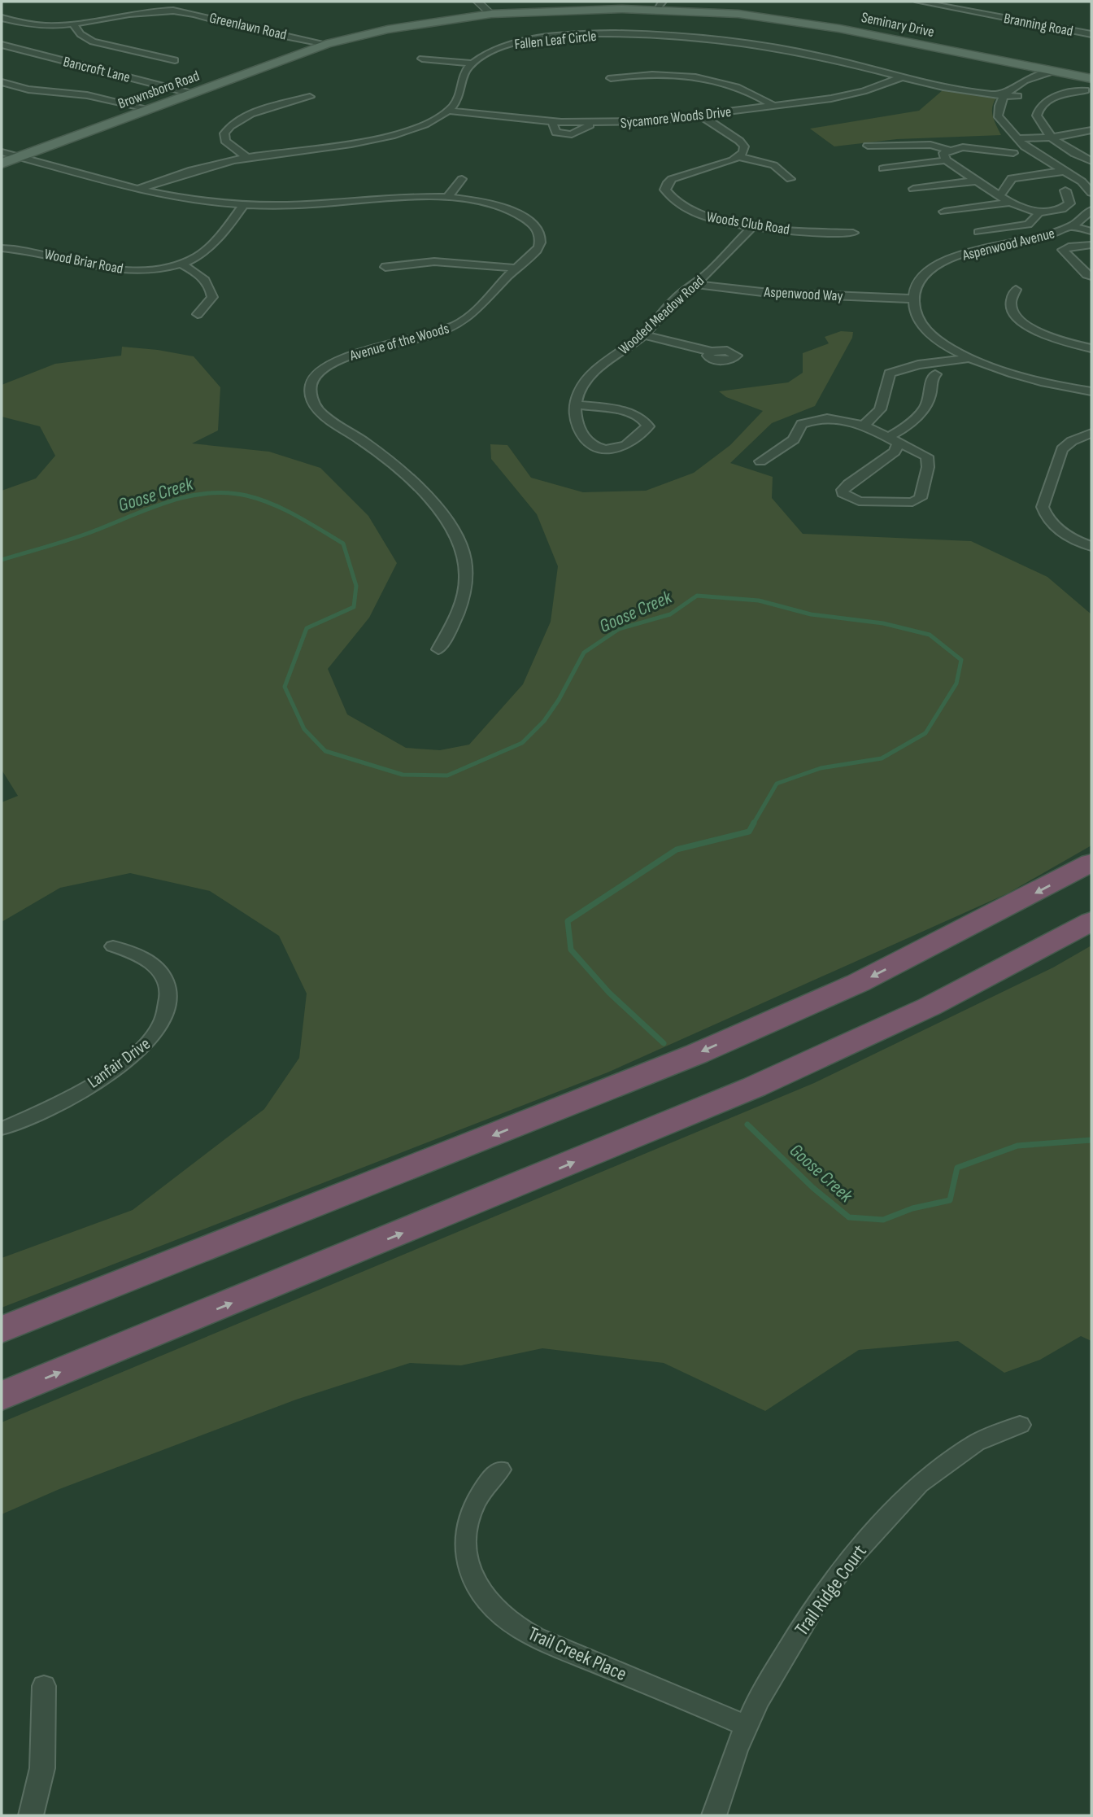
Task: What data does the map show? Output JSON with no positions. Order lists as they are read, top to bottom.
{
  "streets": {
    "main road": ["Seminary Drive", "Brownsboro Road"],
    "street": [
      "Branning Road",
      "Greenlawn Road",
      "Fallen Leaf Circle",
      "Bancroft Lane",
      "Sycamore Woods Drive",
      "Woods Club Road",
      "Aspenwood Avenue",
      "Wood Briar Road",
      "Aspenwood Way",
      "Wooded Meadow Road",
      "Avenue of the Woods",
      "Lanfair Drive",
      "Trail Ridge Court",
      "Trail Creek Place"
    ]
  },
  "crossings": [
    ["Seminary Drive", "Greenlawn Road"],
    ["Seminary Drive", "Brownsboro Road"],
    ["Greenlawn Road", "Brownsboro Road"],
    ["Fallen Leaf Circle", "Sycamore Woods Drive"],
    ["Bancroft Lane", "Brownsboro Road"],
    ["Brownsboro Road", "Avenue of the Woods"],
    ["Woods Club Road", "Wooded Meadow Road"],
    ["Aspenwood Avenue", "Aspenwood Way"],
    ["Wood Briar Road", "Avenue of the Woods"],
    ["Aspenwood Way", "Wooded Meadow Road"],
    ["Trail Ridge Court", "Trail Creek Place"]
  ],
  "water": ["Goose Creek"]
}
